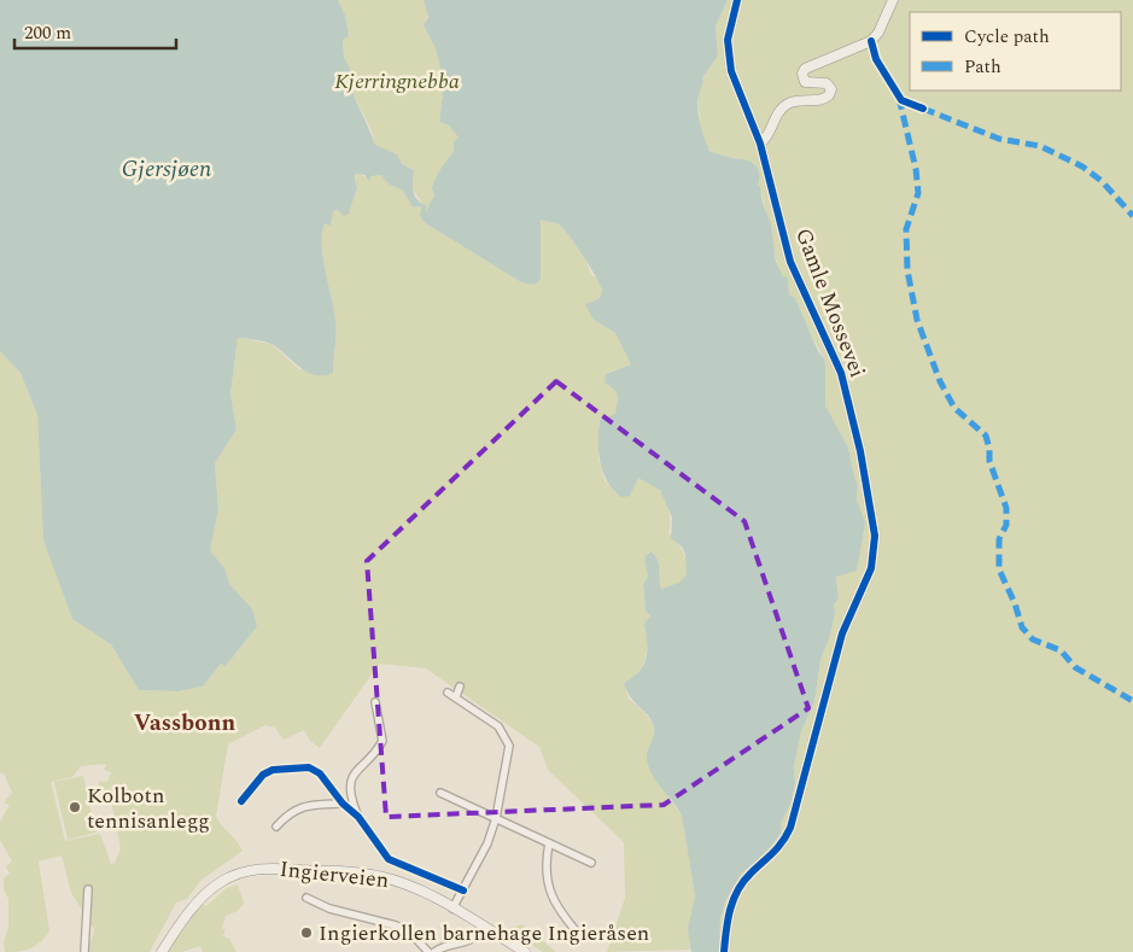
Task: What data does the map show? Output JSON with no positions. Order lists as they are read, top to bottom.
{
  "streets": {
    "main road": ["Gamle Mossevei", "Ingierveien"]
  },
  "districts": ["Vassbonn"],
  "water": ["Gjersjøen"],
  "parks": ["Kjerringnebba"],
  "places": ["Kolbotn tennisanlegg", "Ingierkollen barnehage Ingieråsen"],
  "legend": ["Cycle path", "Path"],
  "scale_bar": "200 m"
}
